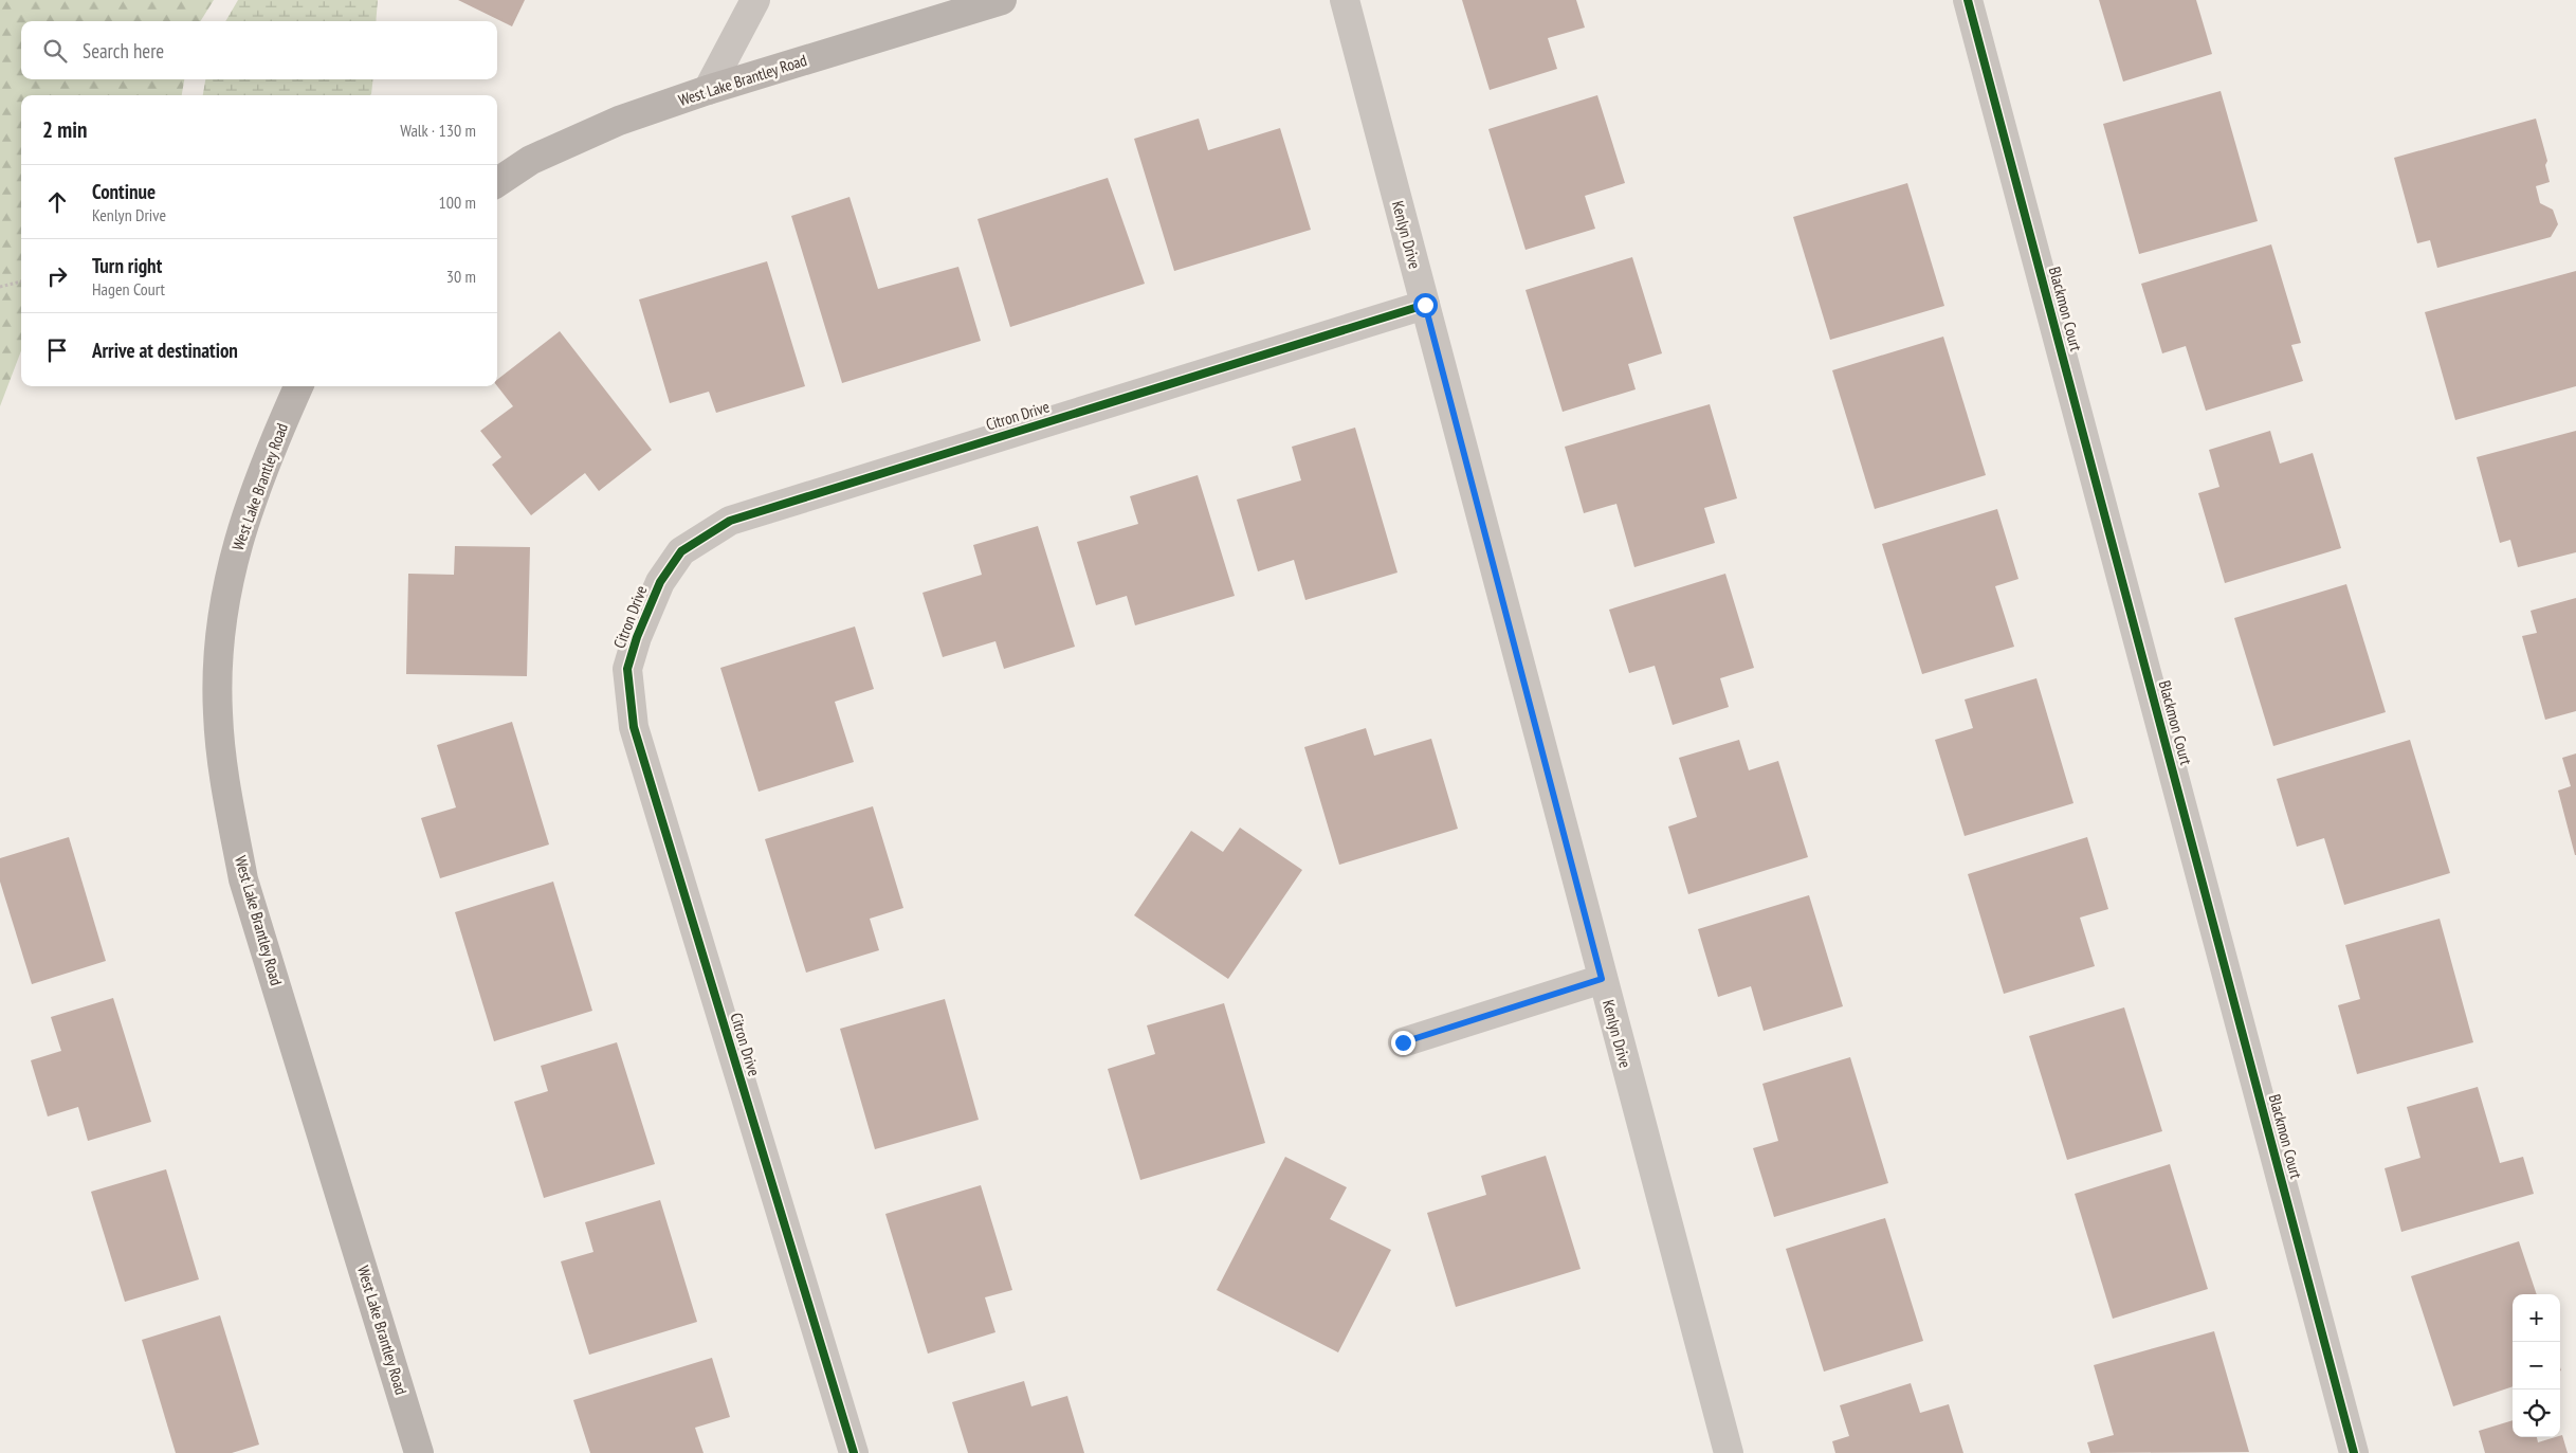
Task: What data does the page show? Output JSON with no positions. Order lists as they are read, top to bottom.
{
  "streets": {
    "street": [
      "West Lake Brantley Road",
      "Kenlyn Drive",
      "Blackmon Court",
      "Citron Drive"
    ]
  },
  "crossings": [
    ["Kenlyn Drive", "Citron Drive"]
  ],
  "page": {
    "search": "Search here",
    "heading": ["2 min", "Walk · 130 m"],
    "list": [
      ["Continue", "Kenlyn Drive", "100 m"],
      ["Turn right", "Hagen Court", "30 m"],
      "Arrive at destination"
    ],
    "map_buttons": ["+", "−"]
  }
}
